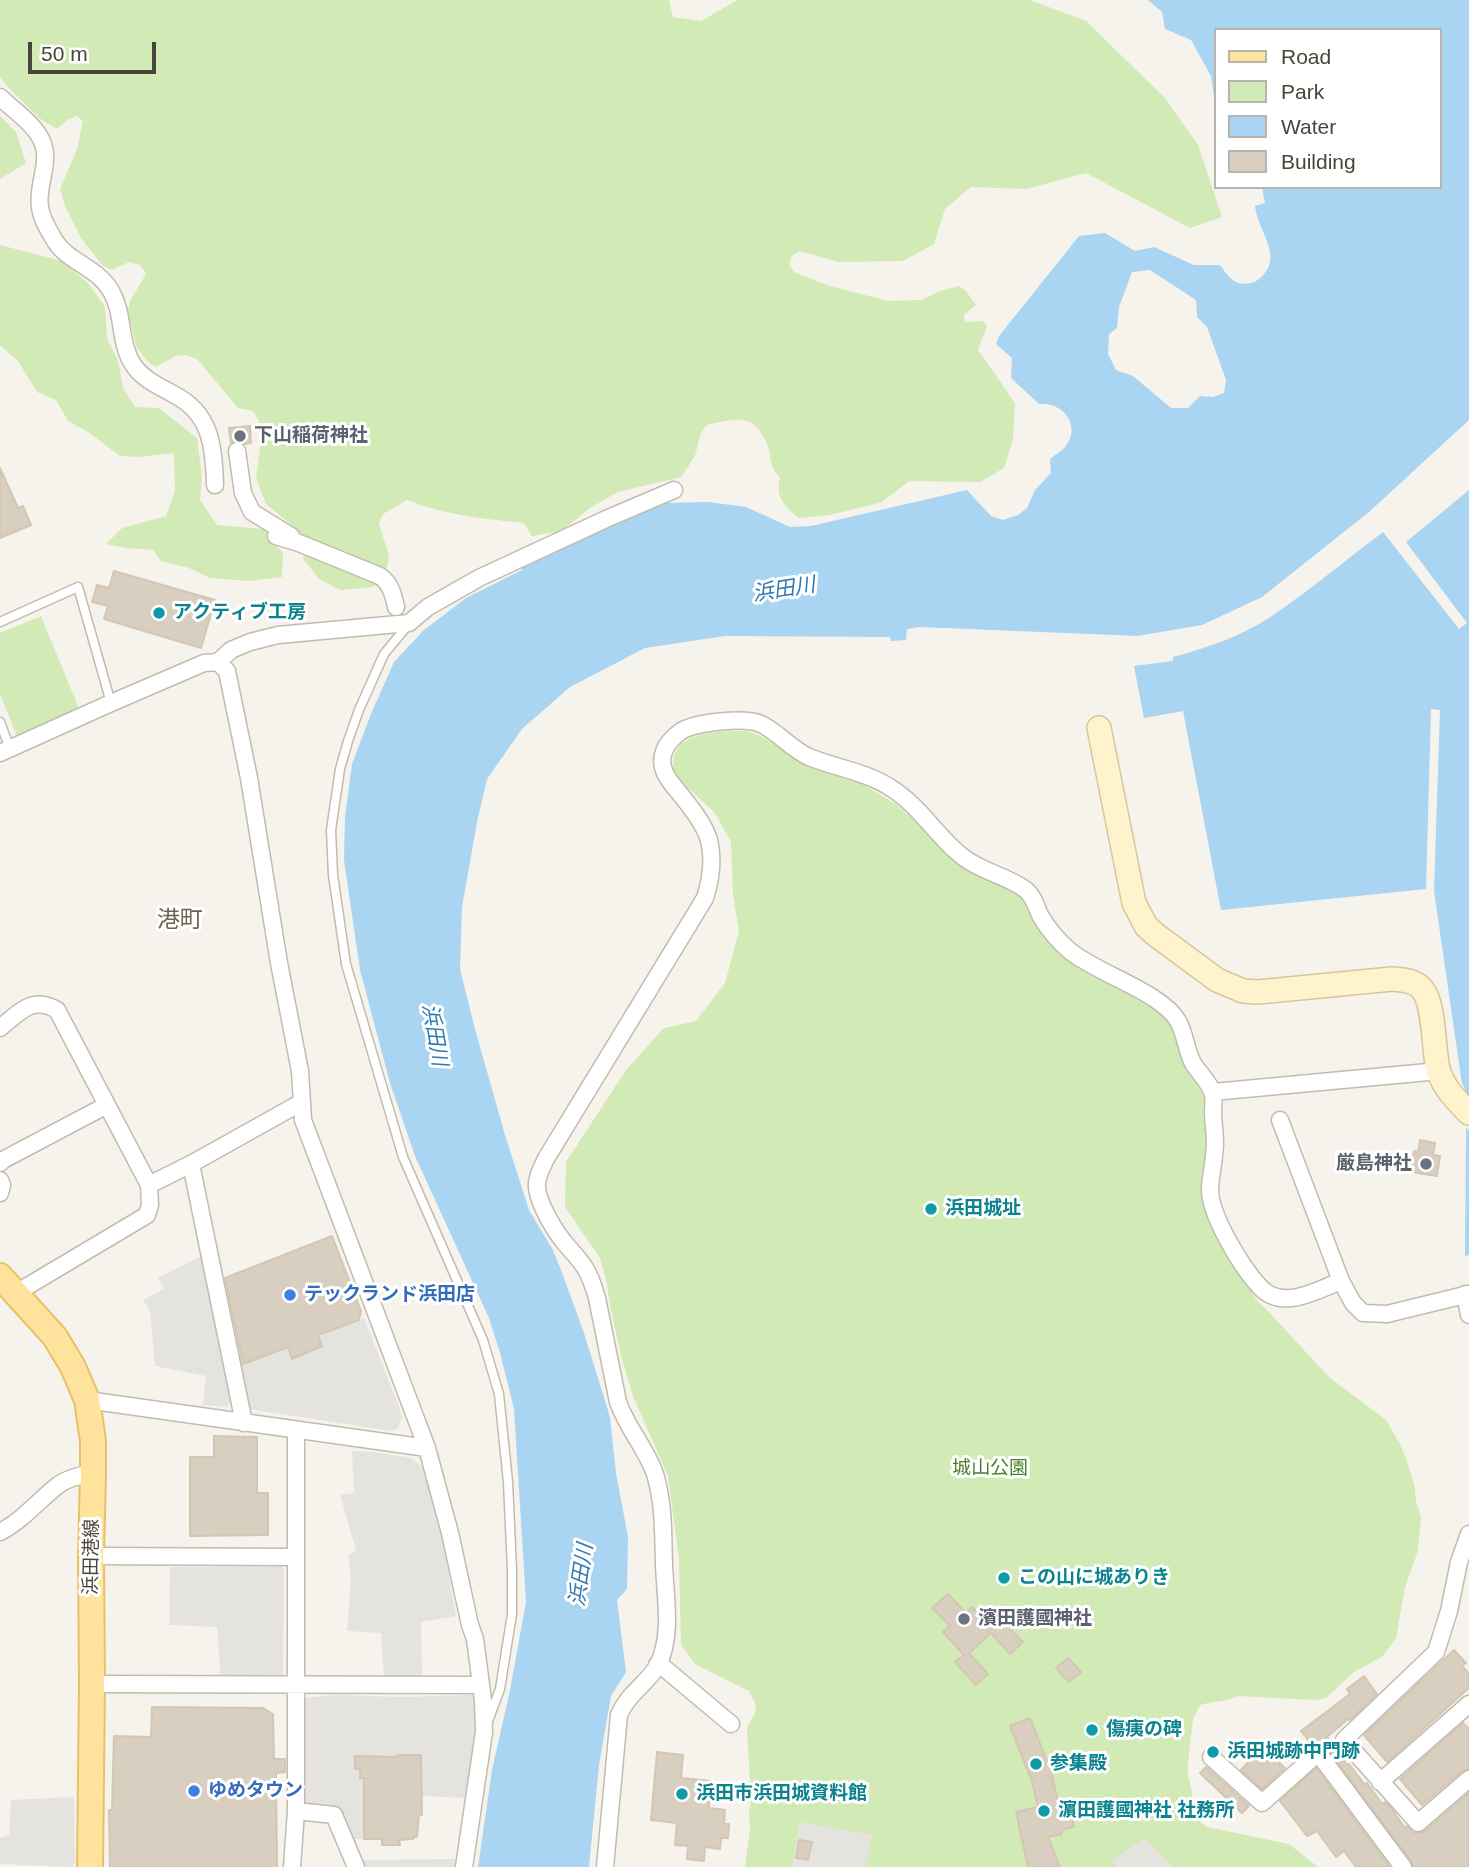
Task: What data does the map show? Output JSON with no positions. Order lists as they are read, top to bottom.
{
  "streets": {
    "main road": ["浜田港線"]
  },
  "districts": ["港町"],
  "water": ["浜田川"],
  "parks": ["城山公園"],
  "places": [
    "下山稲荷神社",
    "アクティブ工房",
    "厳島神社",
    "浜田城址",
    "テックランド浜田店",
    "この山に城ありき",
    "濱田護國神社",
    "傷痍の碑",
    "浜田城跡中門跡",
    "参集殿",
    "ゆめタウン",
    "浜田市浜田城資料館",
    "濵田護國神社 社務所"
  ],
  "legend": [
    "Road",
    "Park",
    "Water",
    "Building"
  ],
  "scale_bar": "50 m"
}
